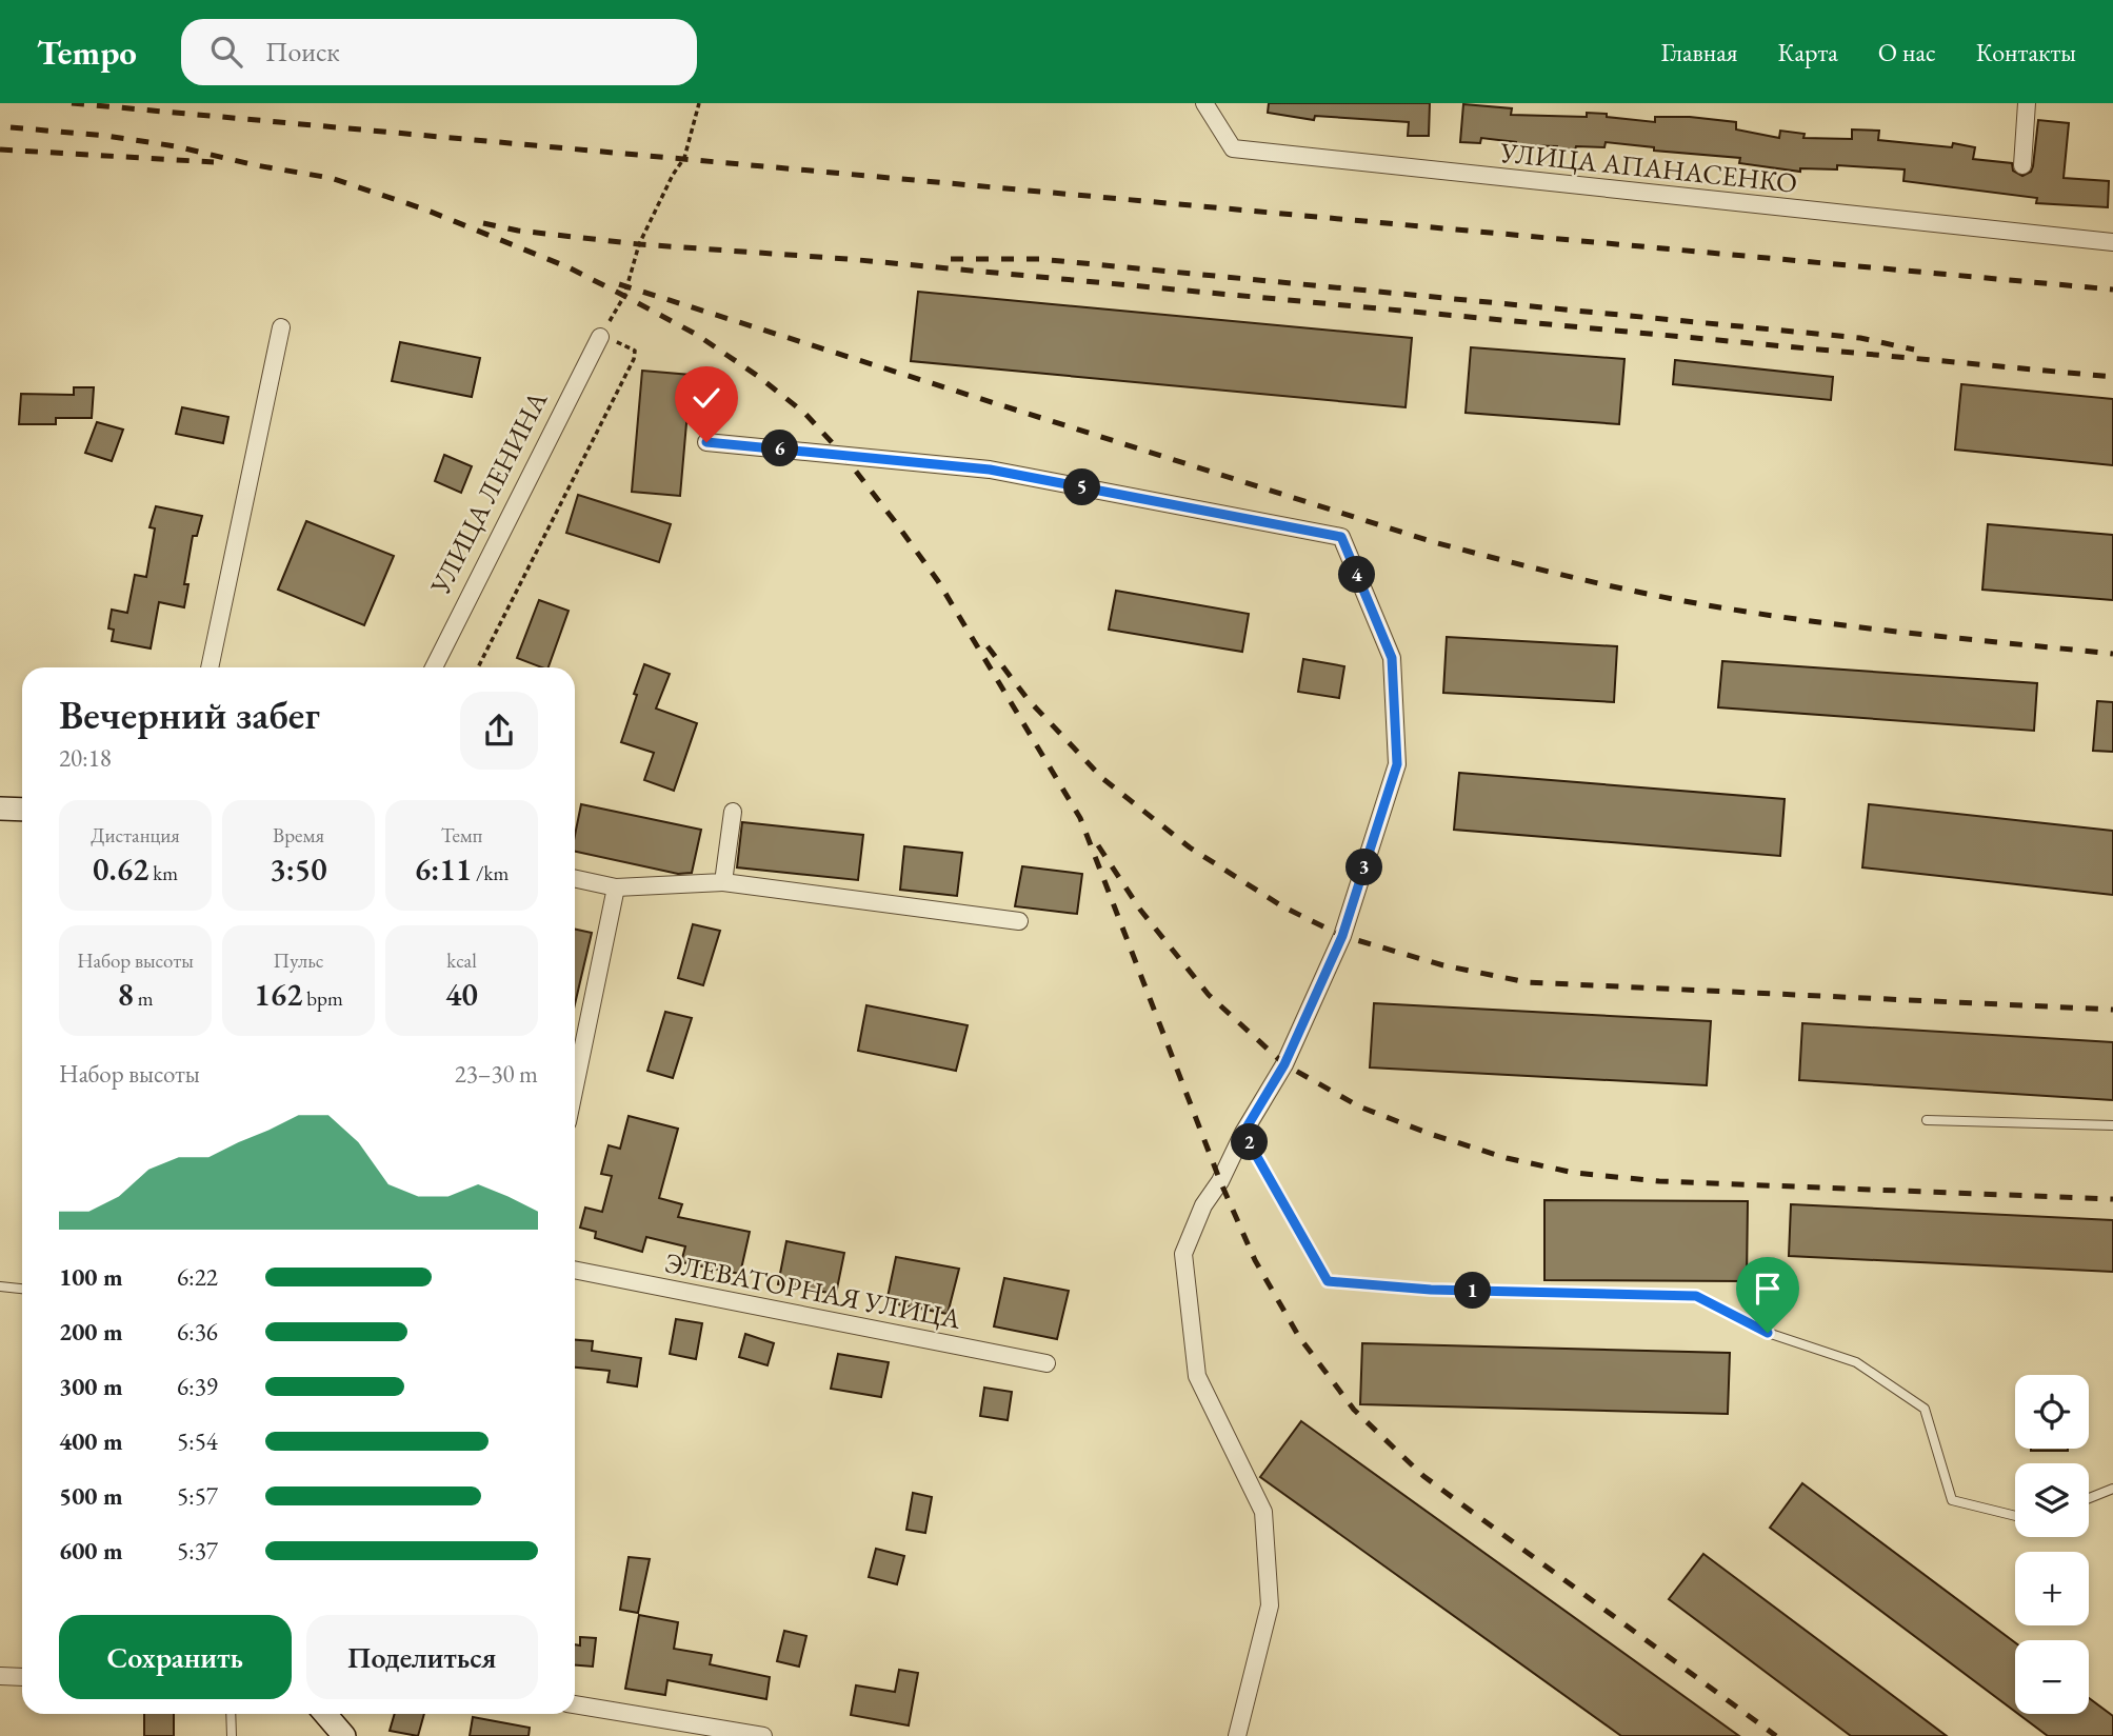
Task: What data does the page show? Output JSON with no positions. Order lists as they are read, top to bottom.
{
  "streets": {
    "street": ["УЛИЦА АПАНАСЕНКО", "УЛИЦА ЛЕНИНА", "ЭЛЕВАТОРНАЯ УЛИЦА"]
  },
  "page": {
    "header": "Tempo",
    "search": "Поиск",
    "nav": [
      "Главная",
      "Карта",
      "О нас",
      "Контакты"
    ],
    "pins": [
      "6",
      "5",
      "4",
      "3",
      "2",
      "1"
    ],
    "heading": ["Вечерний забег", "20:18"],
    "stats": [
      ["Дистанция", "0.62 km"],
      ["Время", "3:50"],
      ["Темп", "6:11 /km"],
      ["Набор высоты", "8 m"],
      ["Пульс", "162 bpm"],
      ["kcal", "40"]
    ],
    "chart": ["Набор высоты", "23–30 m"],
    "list": [
      {
        "name": "100 m",
        "note": "6:22"
      },
      {
        "name": "200 m",
        "note": "6:36"
      },
      {
        "name": "300 m",
        "note": "6:39"
      },
      {
        "name": "400 m",
        "note": "5:54"
      },
      {
        "name": "500 m",
        "note": "5:57"
      },
      {
        "name": "600 m",
        "note": "5:37"
      }
    ],
    "map_buttons": ["+", "−"],
    "buttons": ["Сохранить", "Поделиться"]
  }
}
